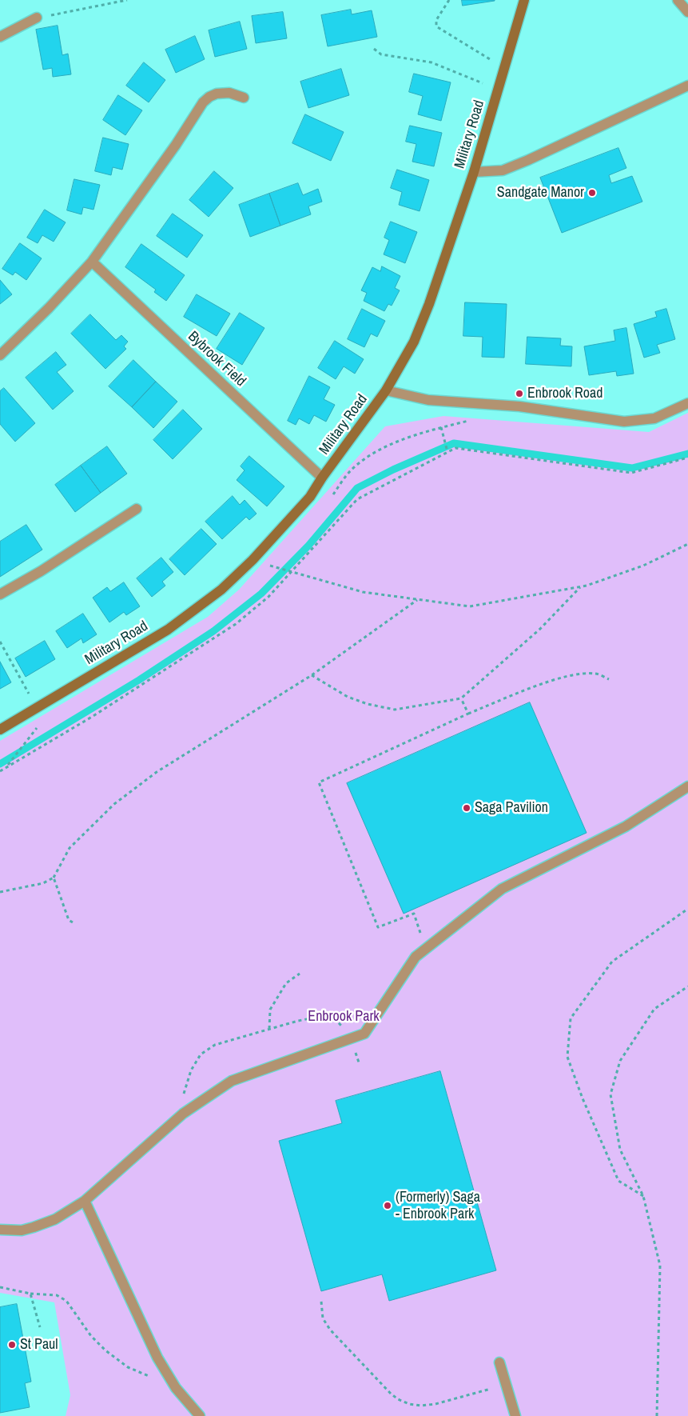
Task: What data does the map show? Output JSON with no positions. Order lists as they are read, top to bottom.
{
  "streets": {
    "main road": ["Military Road"],
    "street": ["Bybrook Field"]
  },
  "crossings": [
    ["Military Road", "Bybrook Field"]
  ],
  "parks": ["Enbrook Park"],
  "places": [
    "Sandgate Manor",
    "Enbrook Road",
    "Saga Pavilion",
    "(Formerly) Saga - Enbrook Park",
    "St Paul"
  ]
}
